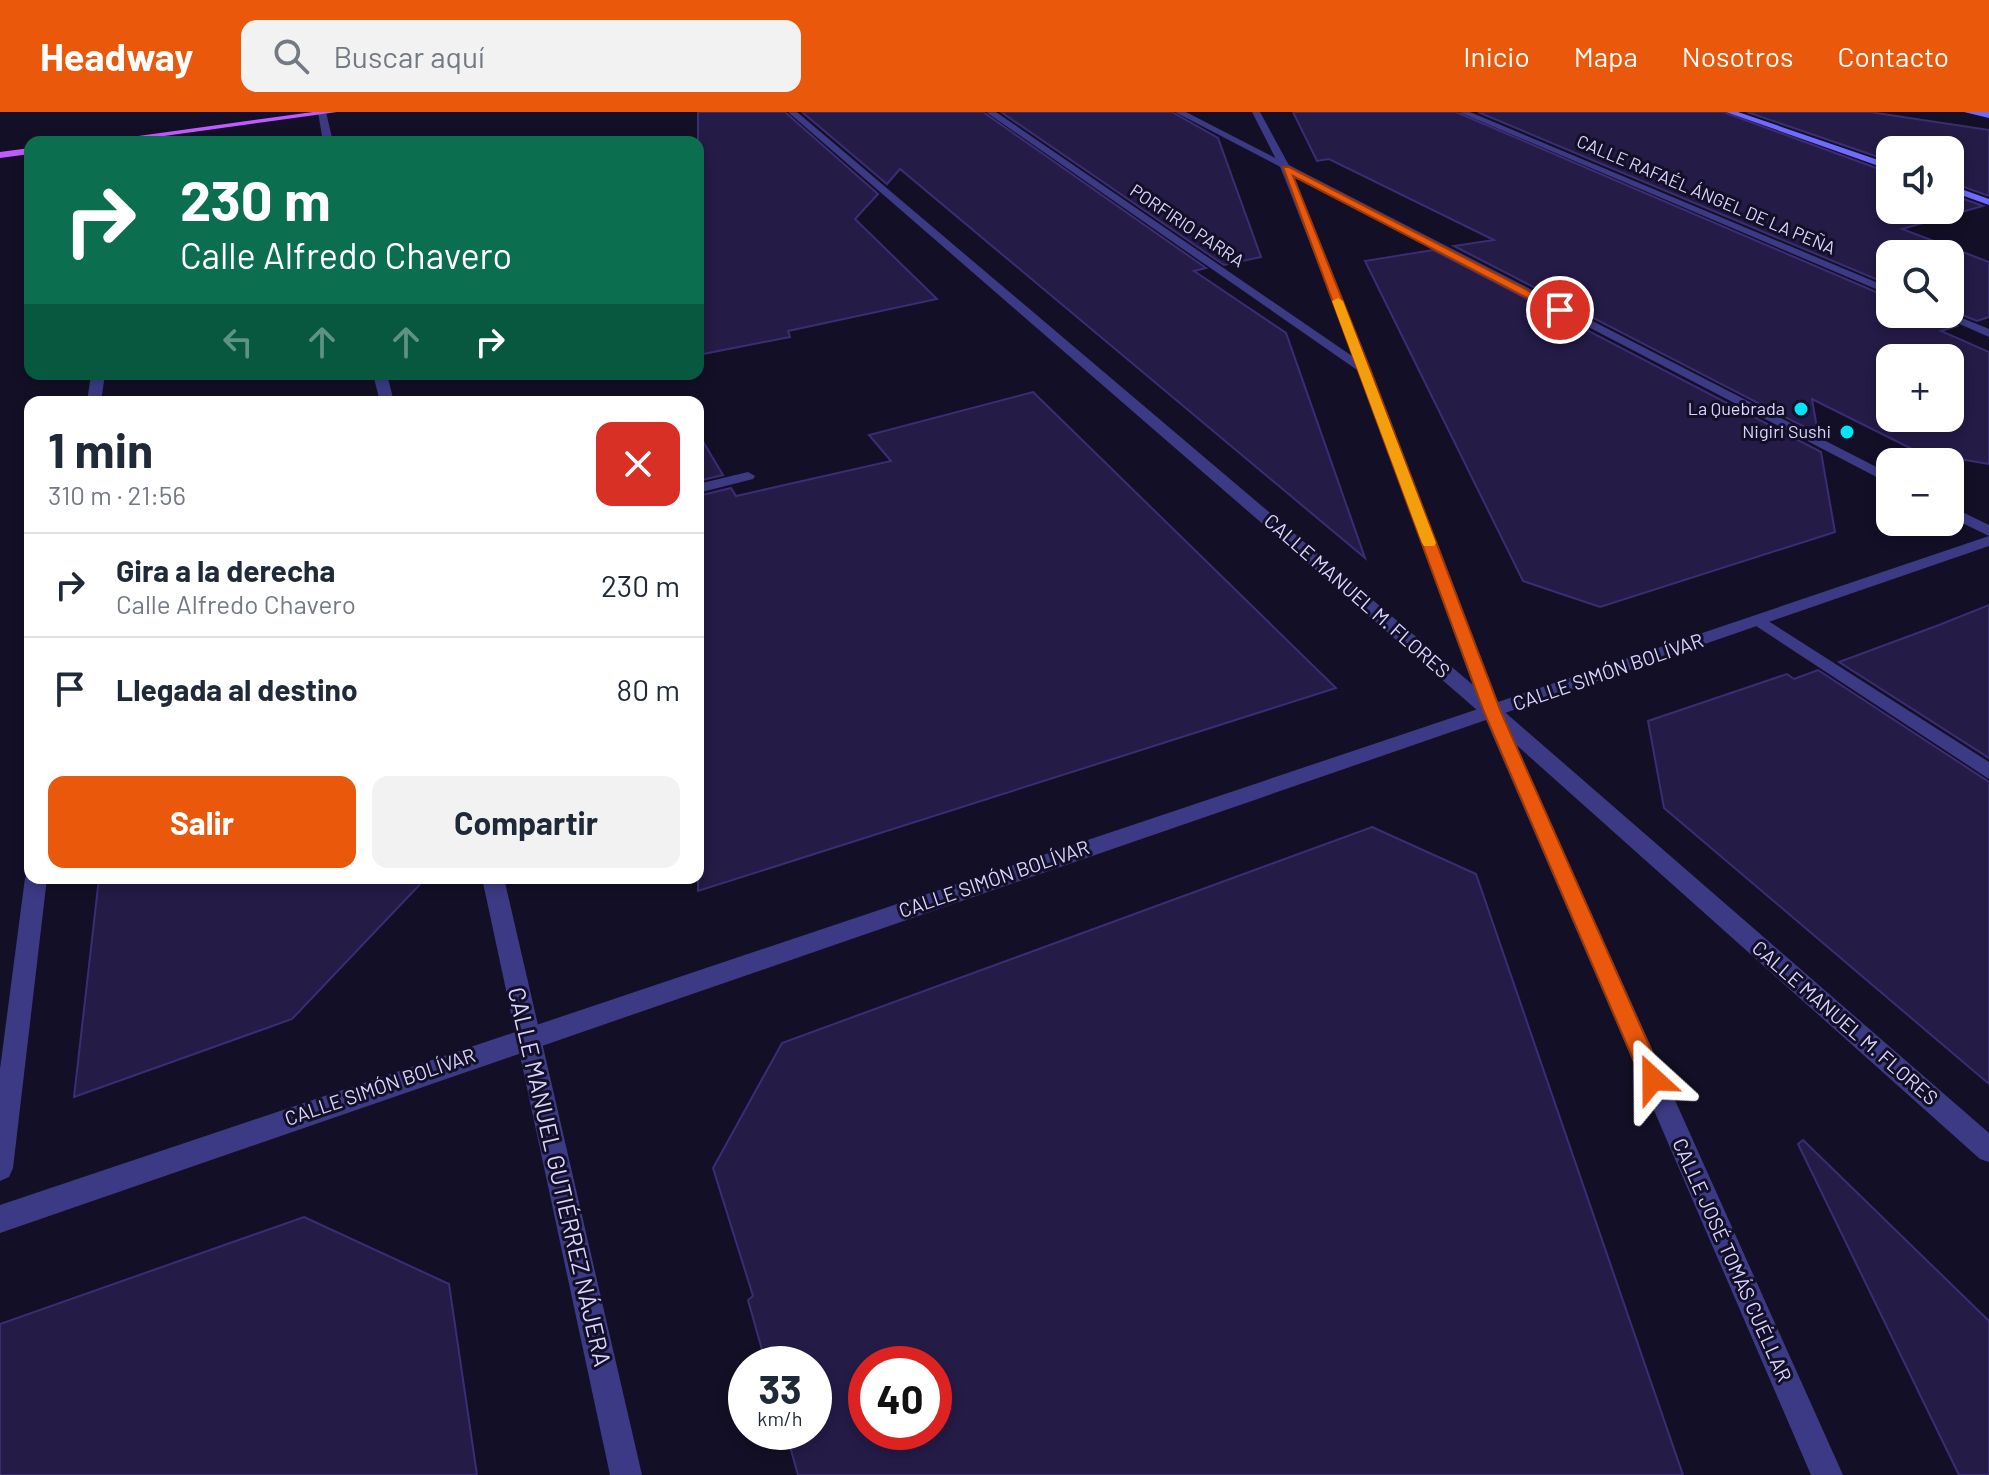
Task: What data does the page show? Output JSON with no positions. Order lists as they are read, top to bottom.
{
  "streets": {
    "street": [
      "CALLE RAFAÉL ÁNGEL DE LA PEÑA",
      "PORFIRIO PARRA",
      "CALLE MANUEL M. FLORES",
      "CALLE SIMÓN BOLÍVAR",
      "CALLE MANUEL GUTIÉRREZ NÁJERA",
      "CALLE JOSÉ TOMÁS CUÉLLAR"
    ]
  },
  "crossings": [
    ["PORFIRIO PARRA", "CALLE JOSÉ TOMÁS CUÉLLAR"],
    ["CALLE MANUEL M. FLORES", "CALLE SIMÓN BOLÍVAR"],
    ["CALLE MANUEL M. FLORES", "CALLE JOSÉ TOMÁS CUÉLLAR"],
    ["CALLE SIMÓN BOLÍVAR", "CALLE MANUEL GUTIÉRREZ NÁJERA"],
    ["CALLE SIMÓN BOLÍVAR", "CALLE JOSÉ TOMÁS CUÉLLAR"]
  ],
  "places": ["La Quebrada", "Nigiri Sushi"],
  "page": {
    "header": "Headway",
    "search": "Buscar aquí",
    "nav": [
      "Inicio",
      "Mapa",
      "Nosotros",
      "Contacto"
    ],
    "map_buttons": ["+", "−"],
    "turn": ["230 m", "Calle Alfredo Chavero"],
    "heading": ["1 min", "310 m · 21:56"],
    "list": [
      {
        "name": "Gira a la derecha",
        "note": "Calle Alfredo Chavero",
        "value": "230 m"
      },
      {
        "name": "Llegada al destino",
        "value": "80 m"
      }
    ],
    "buttons": ["Salir", "Compartir"],
    "speed": "33 km/h",
    "limit": "40"
  }
}
